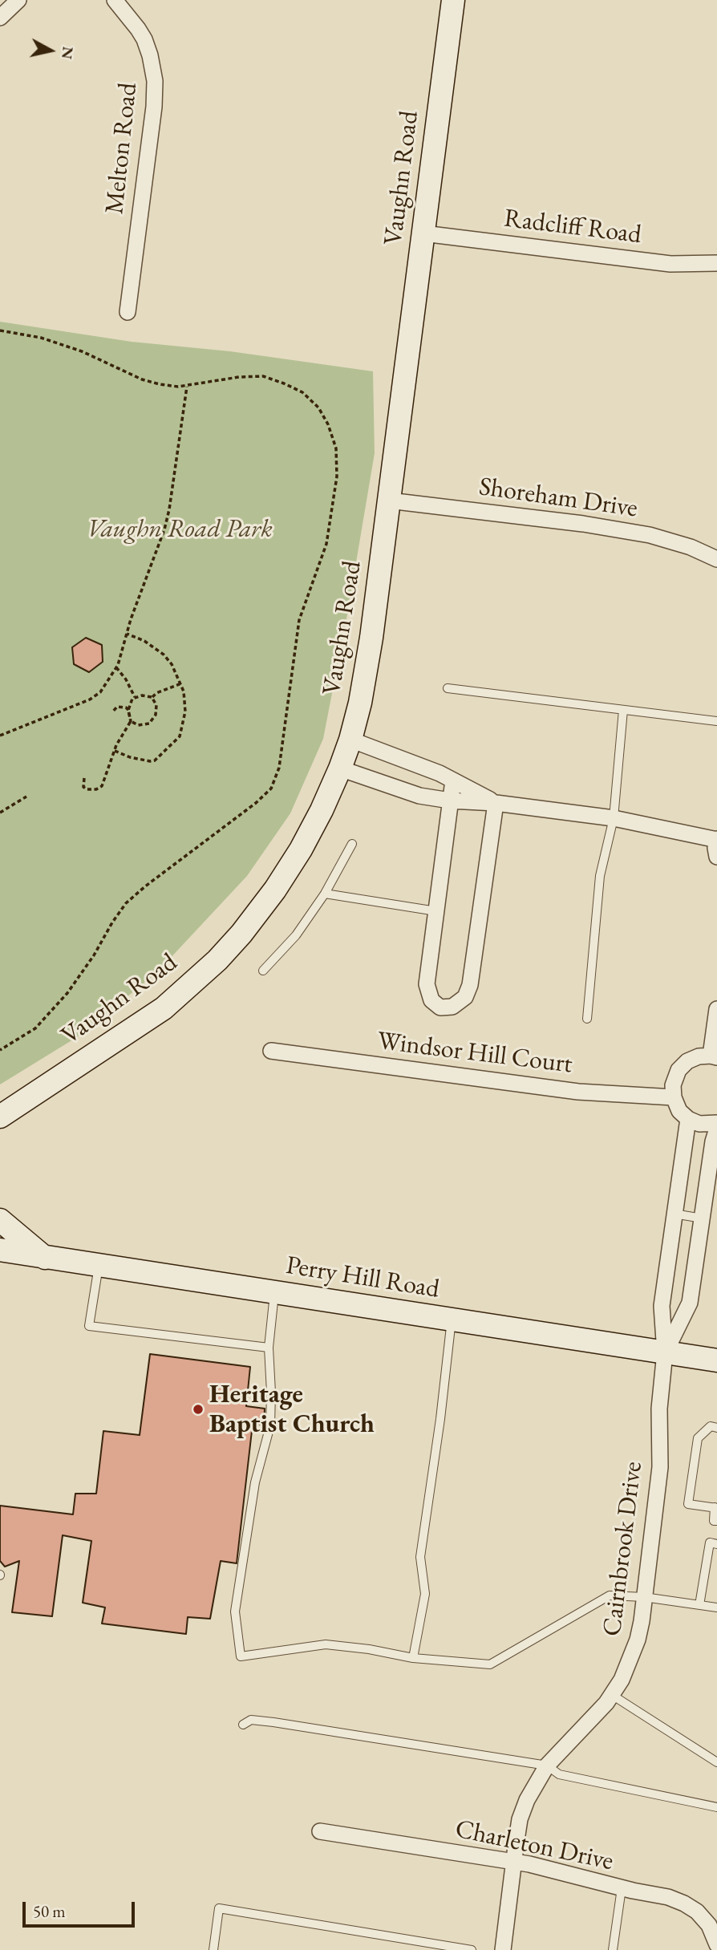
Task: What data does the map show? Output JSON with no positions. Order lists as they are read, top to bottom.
{
  "streets": {
    "main road": ["Vaughn Road", "Perry Hill Road"],
    "street": [
      "Melton Road",
      "Radcliff Road",
      "Shoreham Drive",
      "Windsor Hill Court",
      "Cairnbrook Drive",
      "Charleton Drive"
    ]
  },
  "crossings": [
    ["Vaughn Road", "Radcliff Road"],
    ["Vaughn Road", "Shoreham Drive"],
    ["Perry Hill Road", "Cairnbrook Drive"],
    ["Cairnbrook Drive", "Charleton Drive"]
  ],
  "parks": ["Vaughn Road Park"],
  "places": ["Heritage Baptist Church"],
  "scale_bar": "50 m",
  "north": "right"
}
